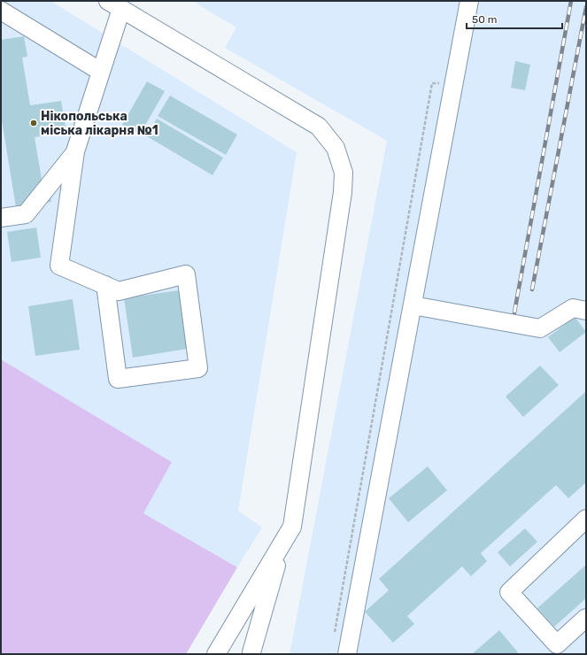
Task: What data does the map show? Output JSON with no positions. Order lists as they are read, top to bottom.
{
  "places": ["Нікопольська міська лікарня №1"],
  "scale_bar": "50 m"
}
